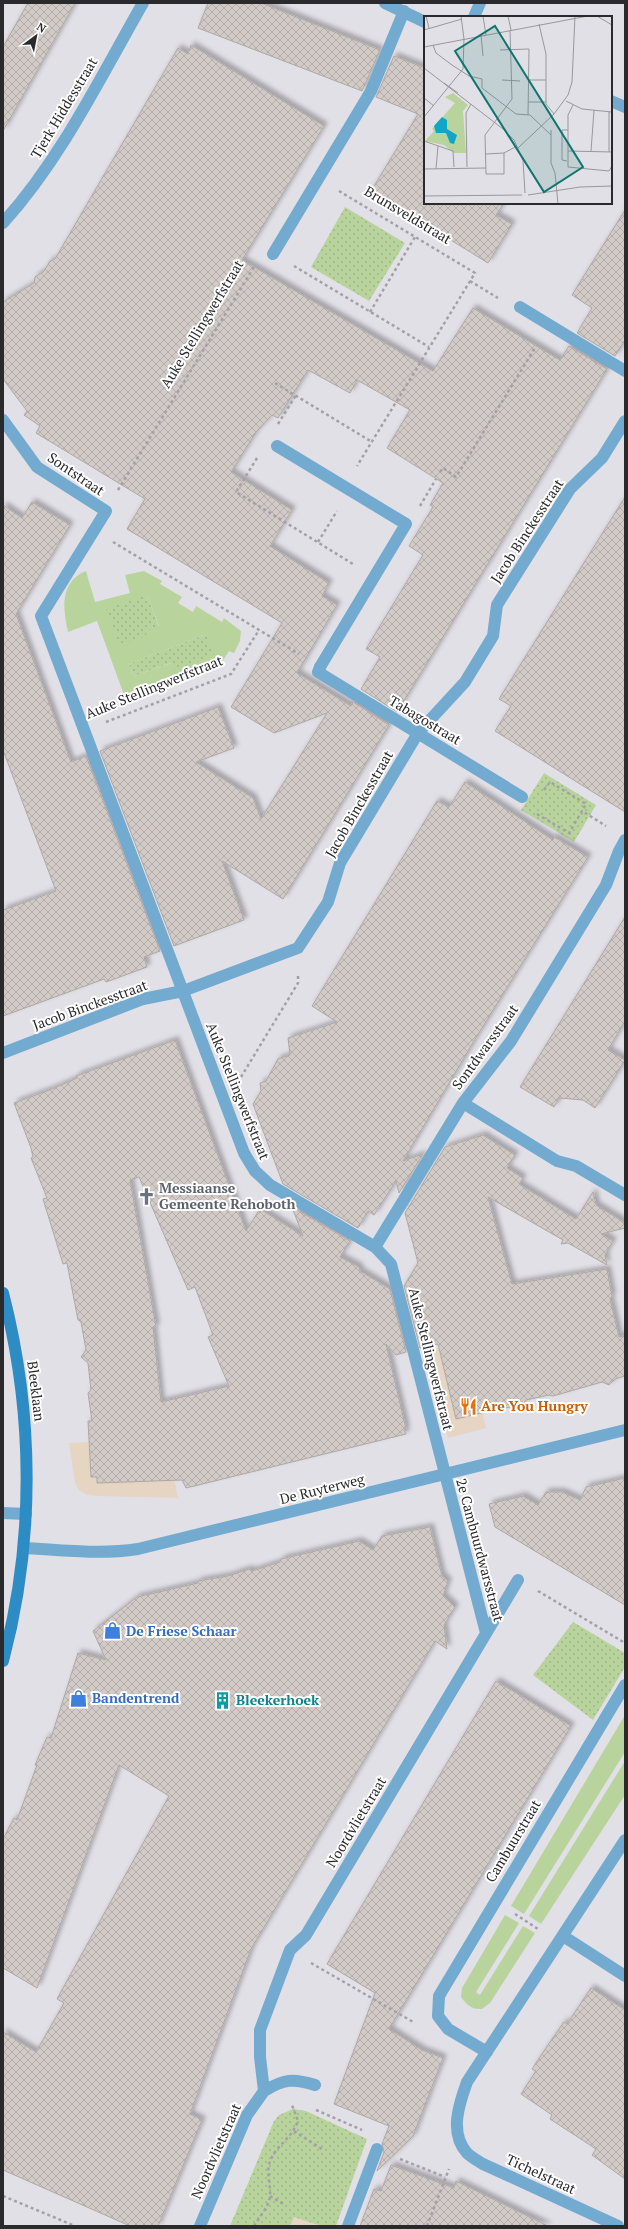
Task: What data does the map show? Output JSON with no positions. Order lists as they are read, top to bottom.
{
  "streets": {
    "street": [
      "Tjerk Hiddesstraat",
      "Auke Stellingwerfstraat",
      "Sontstraat",
      "Jacob Binckesstraat",
      "Tabagostraat",
      "Sontdwarsstraat",
      "Bleeklaan",
      "De Ruyterweg",
      "2e Cambuurdwarsstraat",
      "Noordvlietstraat",
      "Cambuurstraat",
      "Tichelstraat"
    ],
    "path": ["Brunsveldstraat"]
  },
  "crossings": [
    ["Auke Stellingwerfstraat", "Sontstraat"],
    ["Auke Stellingwerfstraat", "Jacob Binckesstraat"],
    ["Auke Stellingwerfstraat", "Sontdwarsstraat"],
    ["Auke Stellingwerfstraat", "De Ruyterweg"],
    ["Auke Stellingwerfstraat", "2e Cambuurdwarsstraat"],
    ["Jacob Binckesstraat", "Tabagostraat"],
    ["Bleeklaan", "De Ruyterweg"],
    ["De Ruyterweg", "2e Cambuurdwarsstraat"],
    ["2e Cambuurdwarsstraat", "Noordvlietstraat"]
  ],
  "places": {
    "church": ["Messiaanse Gemeente Rehoboth"],
    "restaurant": ["Are You Hungry"],
    "shop": ["De Friese Schaar", "Bandentrend"],
    "building": ["Bleekerhoek"]
  },
  "north": "top right"
}
